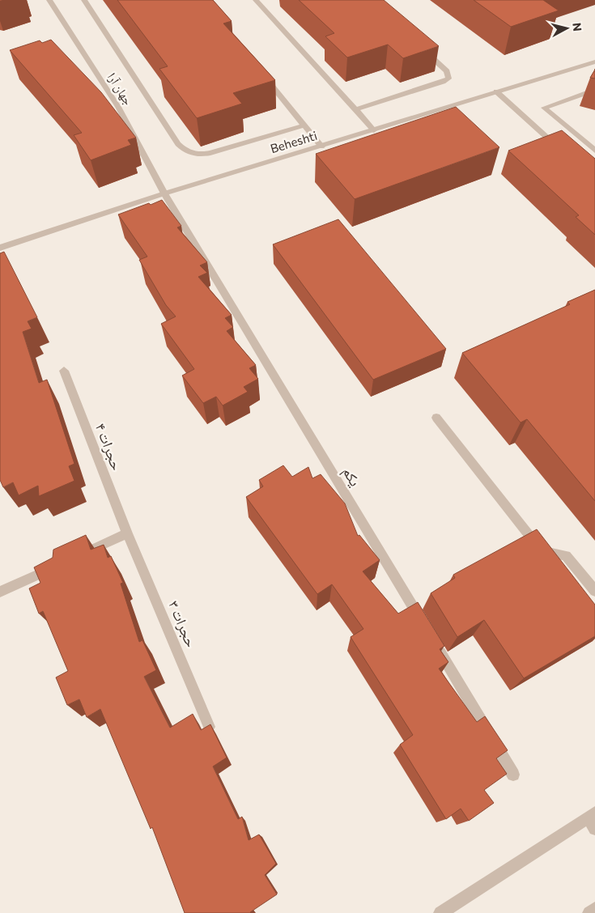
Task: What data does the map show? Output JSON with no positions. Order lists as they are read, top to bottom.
{
  "streets": {
    "street": [
      "جهان آرا",
      "Beheshti",
      "حجرات ۴",
      "یکم",
      "حجرات ۳"
    ]
  },
  "crossings": [
    ["جهان آرا", "Beheshti"],
    ["جهان آرا", "یکم"],
    ["Beheshti", "یکم"],
    ["حجرات ۴", "حجرات ۳"]
  ],
  "north": "right"
}
